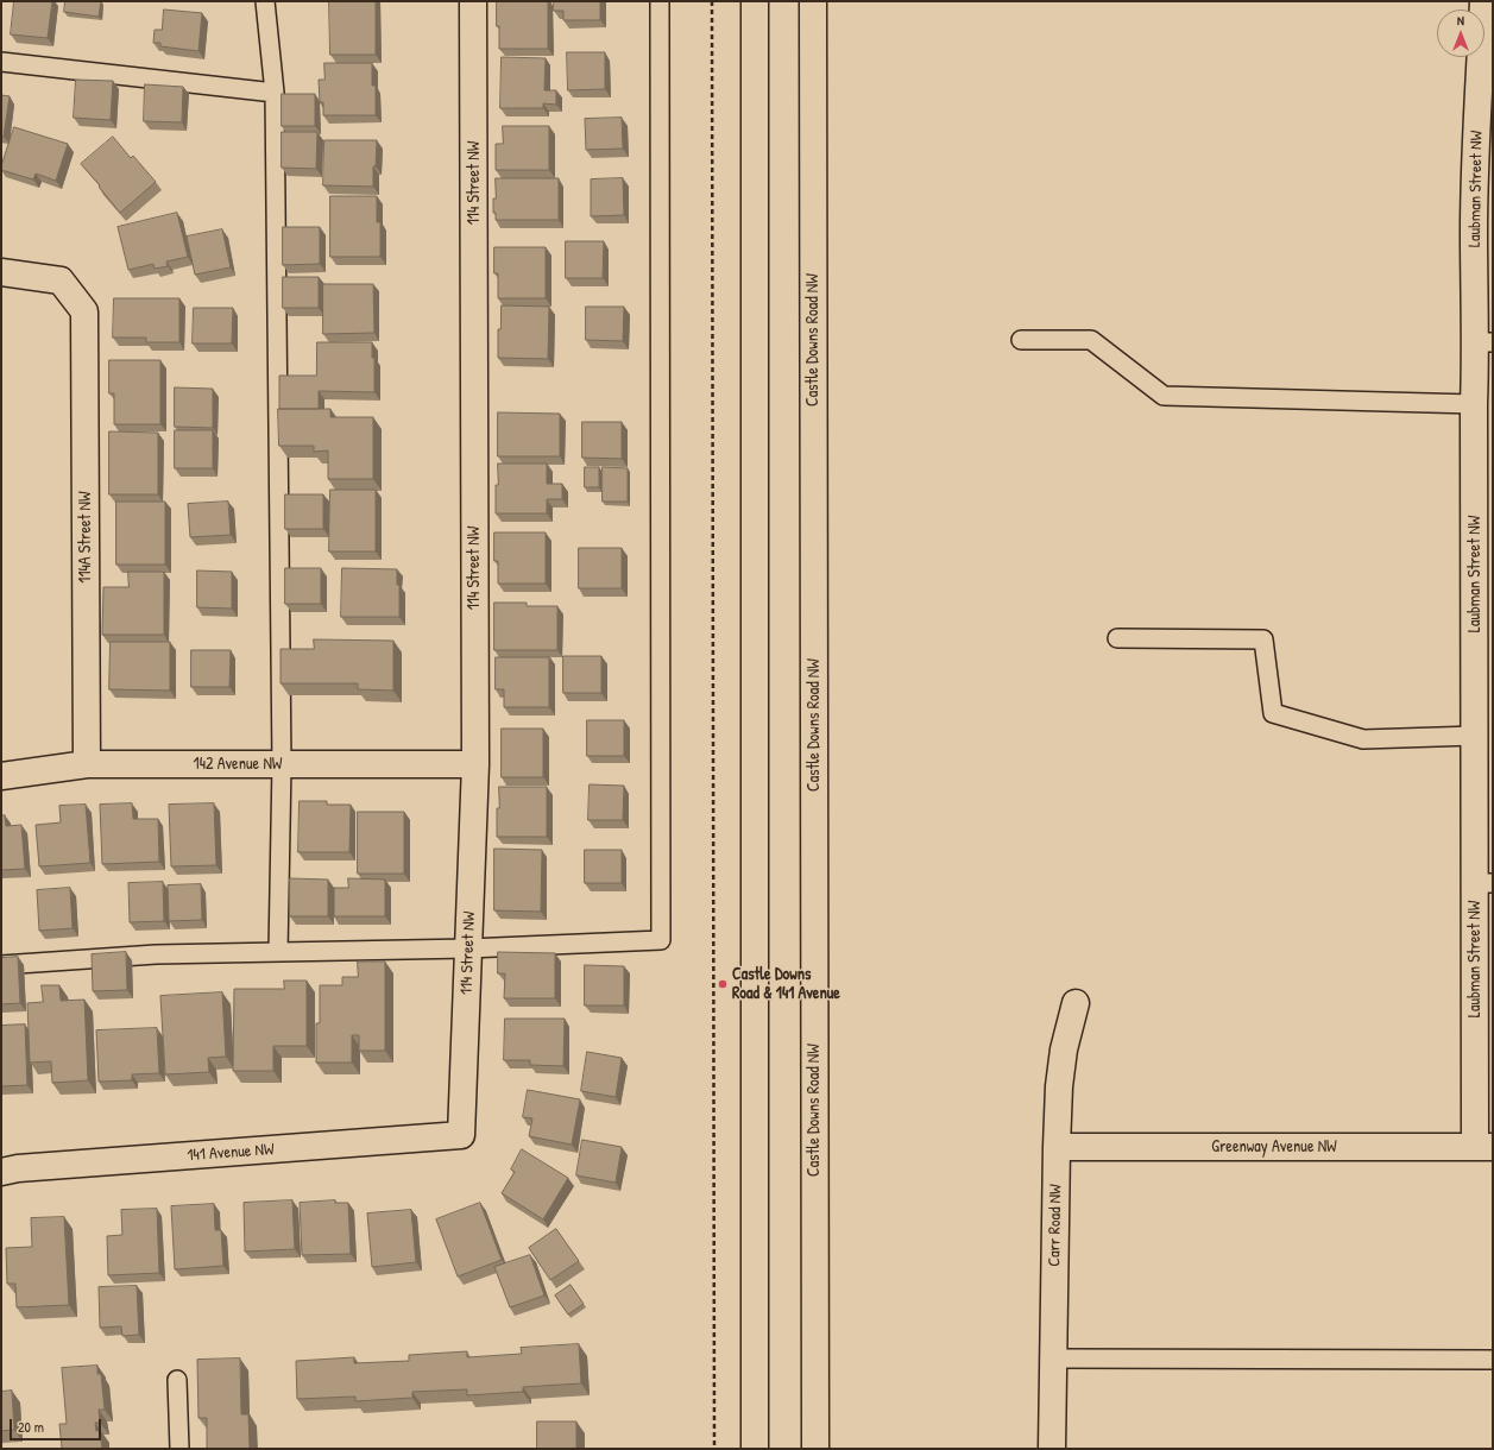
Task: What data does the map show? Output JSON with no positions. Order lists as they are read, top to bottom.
{
  "streets": {
    "street": [
      "114 Street NW",
      "Laubman Street NW",
      "Castle Downs Road NW",
      "114A Street NW",
      "142 Avenue NW",
      "Greenway Avenue NW",
      "141 Avenue NW",
      "Carr Road NW"
    ]
  },
  "crossings": [
    ["114 Street NW", "142 Avenue NW"],
    ["114 Street NW", "141 Avenue NW"],
    ["Laubman Street NW", "Greenway Avenue NW"],
    ["114A Street NW", "142 Avenue NW"],
    ["Greenway Avenue NW", "Carr Road NW"]
  ],
  "places": ["Castle Downs Road & 141 Avenue"],
  "scale_bar": "20 m",
  "north": "top"
}
